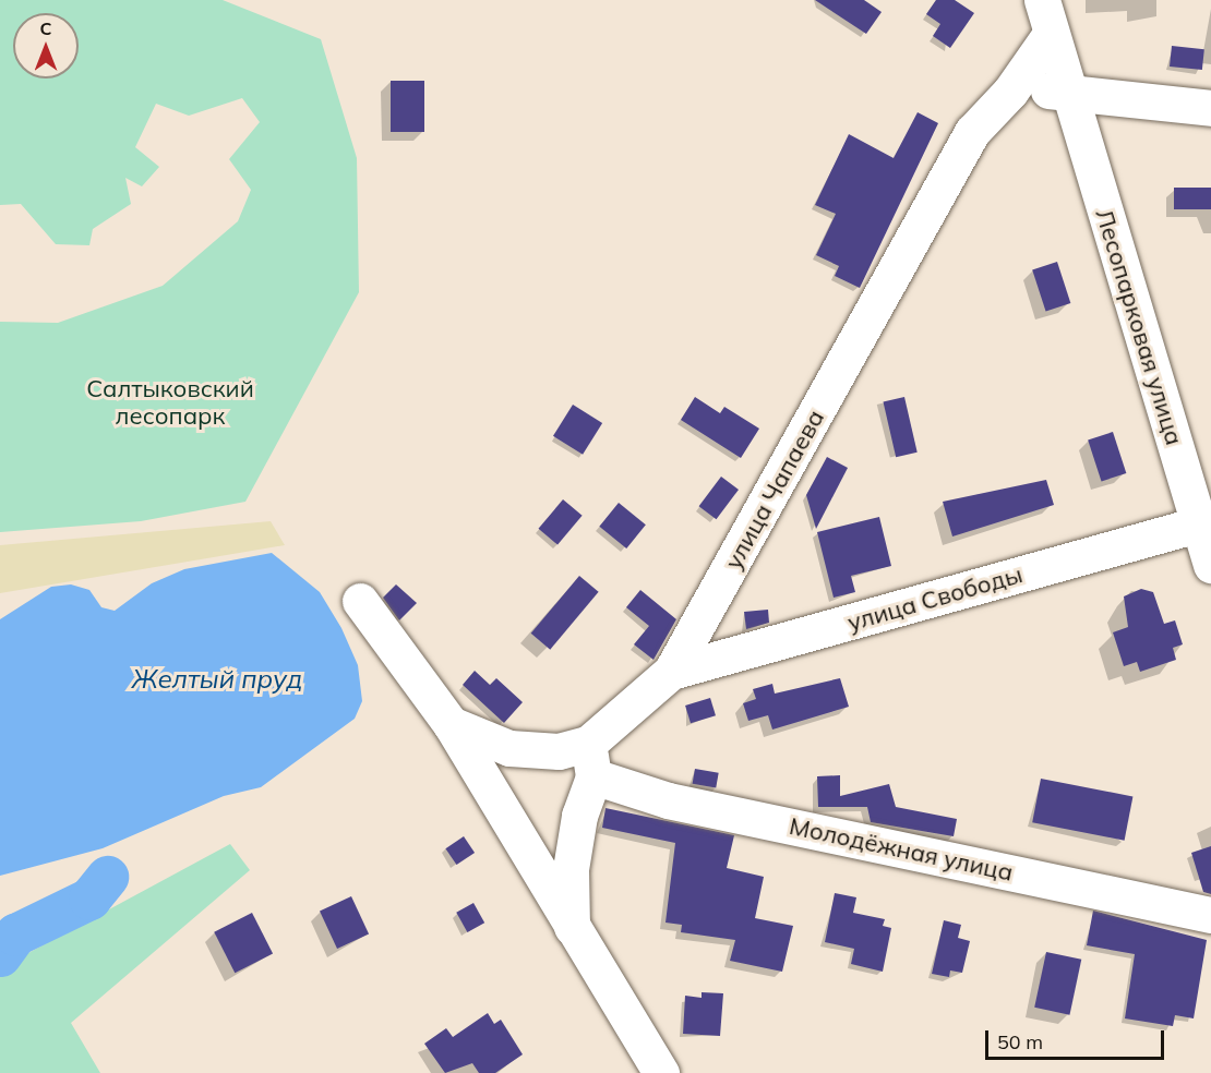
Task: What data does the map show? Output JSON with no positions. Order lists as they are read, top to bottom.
{
  "streets": {
    "street": [
      "Лесопарковая улица",
      "улица Чапаева",
      "улица Свободы",
      "Молодёжная улица"
    ]
  },
  "crossings": [
    ["Лесопарковая улица", "улица Чапаева"],
    ["Лесопарковая улица", "улица Свободы"],
    ["улица Чапаева", "улица Свободы"],
    ["улица Чапаева", "Молодёжная улица"]
  ],
  "water": ["Желтый пруд"],
  "parks": ["Салтыковский лесопарк"],
  "scale_bar": "50 m",
  "north": "top"
}
